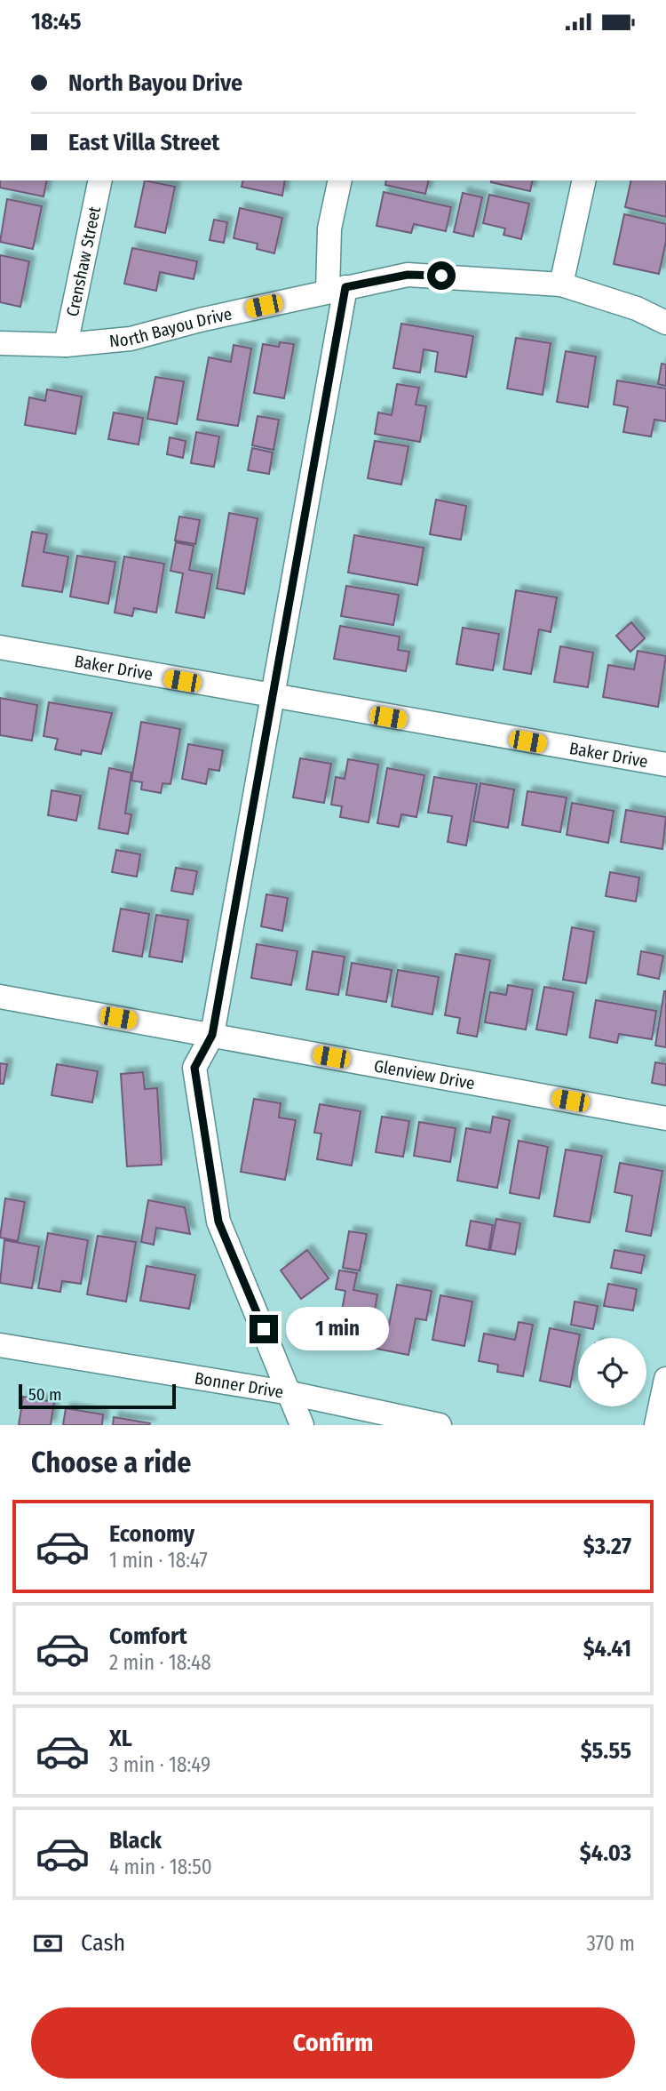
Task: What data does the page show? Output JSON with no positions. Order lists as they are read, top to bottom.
{
  "streets": {
    "street": [
      "Crenshaw Street",
      "North Bayou Drive",
      "Baker Drive",
      "Glenview Drive",
      "Bonner Drive"
    ]
  },
  "crossings": [
    ["Crenshaw Street", "North Bayou Drive"]
  ],
  "scale_bar": "50 m",
  "page": {
    "status": "18:45",
    "banner": ["North Bayou Drive", "East Villa Street"],
    "bubble": "1 min",
    "scale": "50 m",
    "heading": "Choose a ride",
    "list": [
      {
        "name": "Economy",
        "note": "1 min · 18:47",
        "value": "$3.27"
      },
      {
        "name": "Comfort",
        "note": "2 min · 18:48",
        "value": "$4.41"
      },
      {
        "name": "XL",
        "note": "3 min · 18:49",
        "value": "$5.55"
      },
      {
        "name": "Black",
        "note": "4 min · 18:50",
        "value": "$4.03"
      }
    ],
    "pay": ["Cash", "370 m"],
    "buttons": "Confirm"
  }
}
